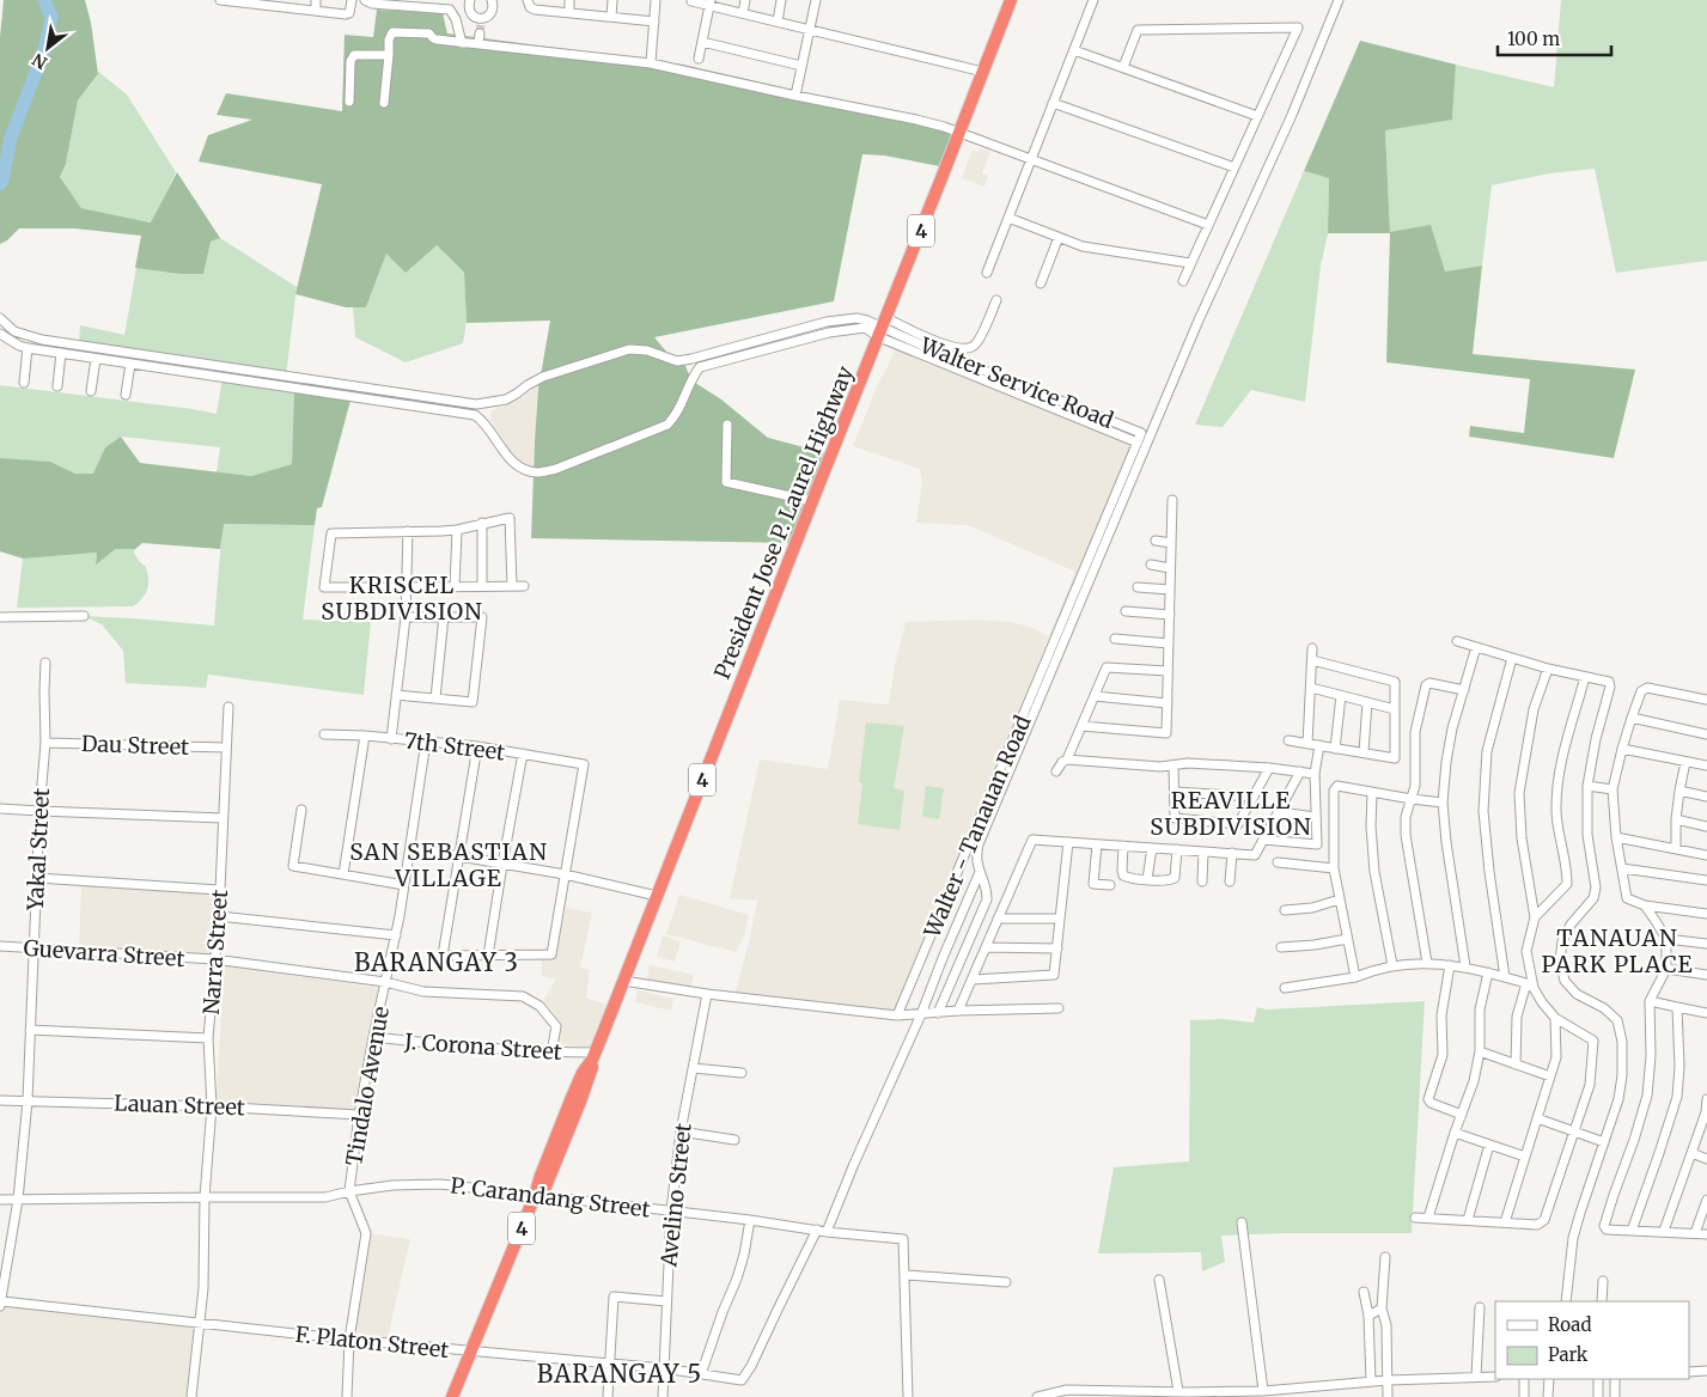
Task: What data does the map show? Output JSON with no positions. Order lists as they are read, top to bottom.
{
  "streets": {
    "highway": ["4", "President Jose P. Laurel Highway"],
    "street": [
      "Walter Service Road",
      "Dau Street",
      "7th Street",
      "Walter - Tanauan Road",
      "Yakal Street",
      "Narra Street",
      "Guevarra Street",
      "J. Corona Street",
      "Tindalo Avenue",
      "Lauan Street",
      "Avelino Street",
      "P. Carandang Street",
      "F. Platon Street"
    ]
  },
  "crossings": [
    ["Walter Service Road", "President Jose P. Laurel Highway"],
    ["Walter Service Road", "Walter - Tanauan Road"],
    ["President Jose P. Laurel Highway", "J. Corona Street"],
    ["President Jose P. Laurel Highway", "P. Carandang Street"],
    ["President Jose P. Laurel Highway", "F. Platon Street"],
    ["Dau Street", "Yakal Street"],
    ["Dau Street", "Narra Street"],
    ["7th Street", "Tindalo Avenue"],
    ["Yakal Street", "Guevarra Street"],
    ["Yakal Street", "Lauan Street"],
    ["Yakal Street", "P. Carandang Street"],
    ["Yakal Street", "F. Platon Street"],
    ["Narra Street", "Guevarra Street"],
    ["Narra Street", "Lauan Street"],
    ["Narra Street", "P. Carandang Street"],
    ["Narra Street", "F. Platon Street"],
    ["Guevarra Street", "J. Corona Street"],
    ["Guevarra Street", "Tindalo Avenue"],
    ["J. Corona Street", "Tindalo Avenue"],
    ["Tindalo Avenue", "Lauan Street"],
    ["Tindalo Avenue", "P. Carandang Street"],
    ["Avelino Street", "P. Carandang Street"],
    ["Avelino Street", "F. Platon Street"],
    ["P. Carandang Street", "F. Platon Street"]
  ],
  "districts": [
    "KRISCEL SUBDIVISION",
    "REAVILLE SUBDIVISION",
    "SAN SEBASTIAN VILLAGE",
    "TANAUAN PARK PLACE",
    "BARANGAY 3",
    "BARANGAY 5"
  ],
  "legend": ["Road", "Park"],
  "scale_bar": "100 m",
  "north": "bottom left"
}
